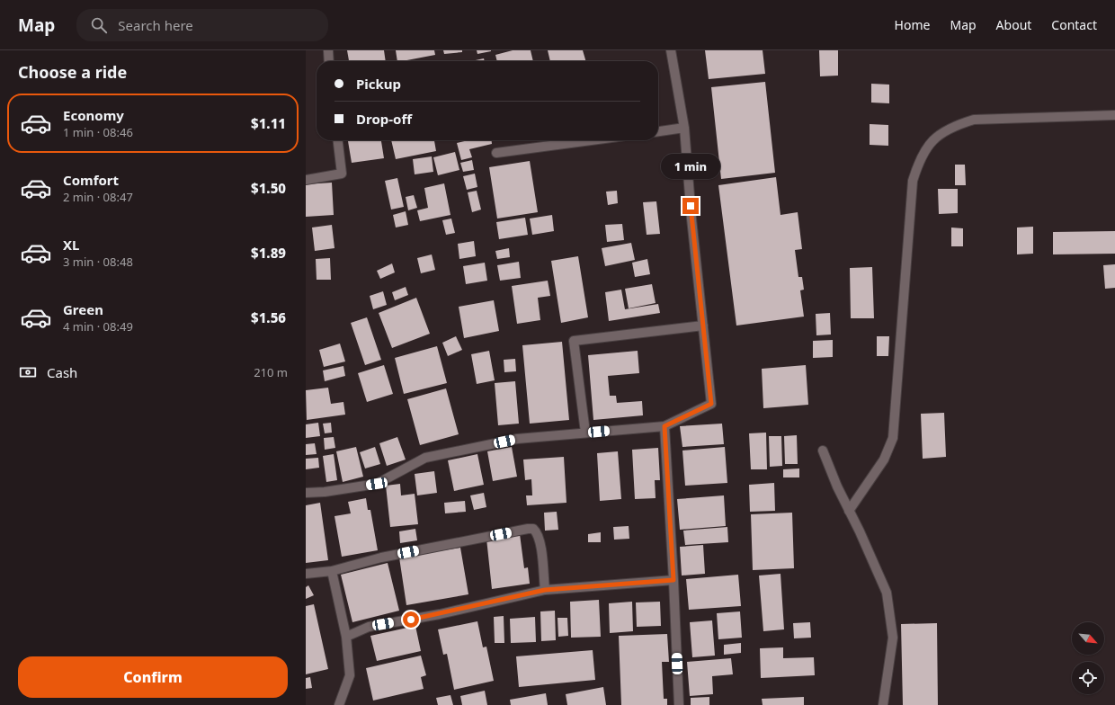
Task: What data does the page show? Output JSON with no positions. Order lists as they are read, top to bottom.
{
  "north": "bottom right",
  "page": {
    "header": "Map",
    "search": "Search here",
    "nav": [
      "Home",
      "Map",
      "About",
      "Contact"
    ],
    "heading": "Choose a ride",
    "banner": ["Pickup", "Drop-off"],
    "list": [
      {
        "name": "Economy",
        "note": "1 min · 08:46",
        "value": "$1.11"
      },
      {
        "name": "Comfort",
        "note": "2 min · 08:47",
        "value": "$1.50"
      },
      {
        "name": "XL",
        "note": "3 min · 08:48",
        "value": "$1.89"
      },
      {
        "name": "Green",
        "note": "4 min · 08:49",
        "value": "$1.56"
      }
    ],
    "bubble": "1 min",
    "pay": ["Cash", "210 m"],
    "buttons": "Confirm"
  }
}
